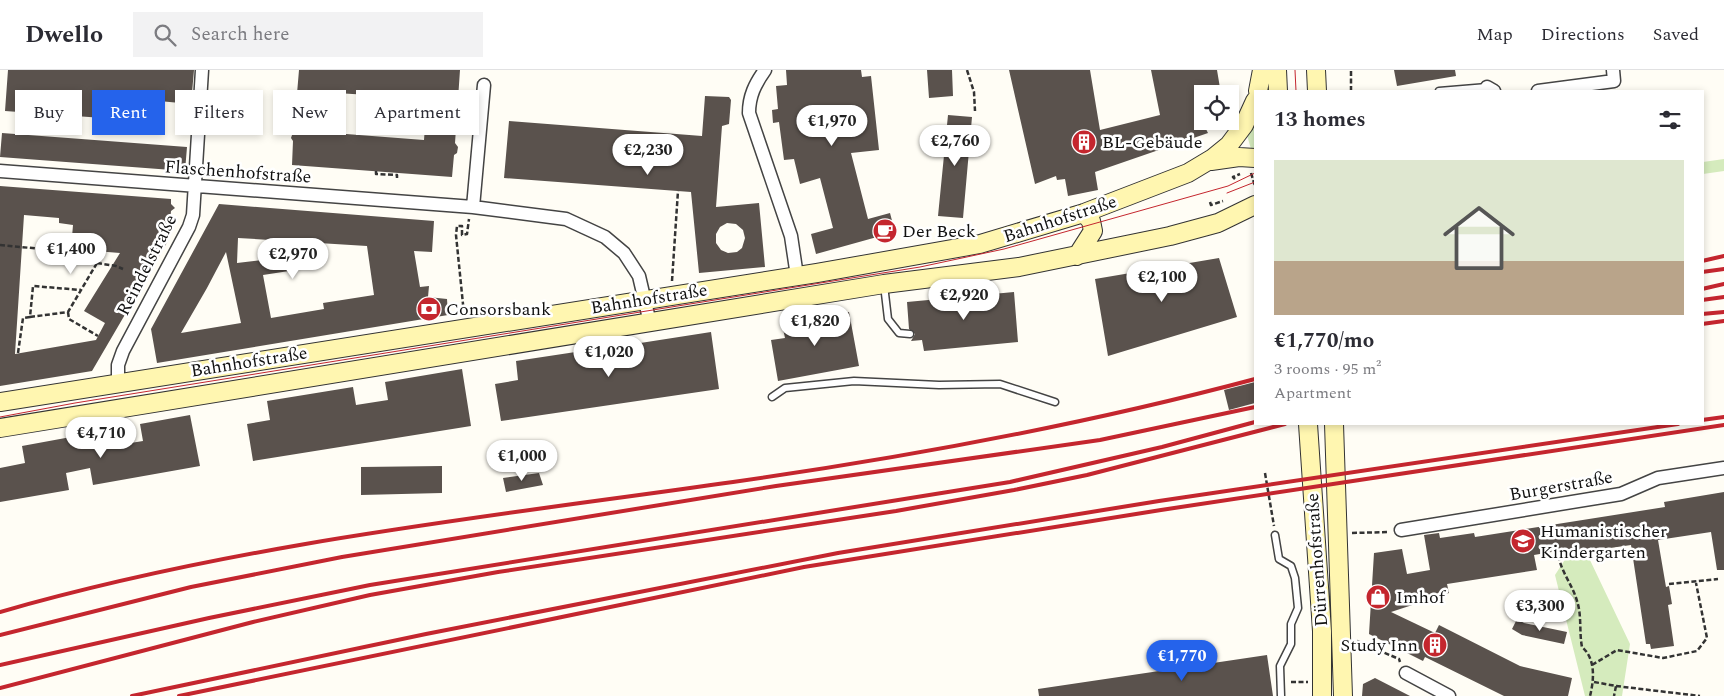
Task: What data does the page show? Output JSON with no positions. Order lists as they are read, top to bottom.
{
  "streets": {
    "main road": ["Bahnhofstraße", "Dürrenhofstraße"],
    "street": ["Flaschenhofstraße", "Reindelstraße", "Burgerstraße"]
  },
  "crossings": [
    ["Flaschenhofstraße", "Bahnhofstraße"],
    ["Flaschenhofstraße", "Reindelstraße"],
    ["Bahnhofstraße", "Reindelstraße"]
  ],
  "places": {
    "building": ["BL-Gebäude", "Study Inn"],
    "cafe": ["Der Beck"],
    "bank": ["Consorsbank"],
    "school or university": ["Humanistischer Kindergarten"],
    "shop": ["Imhof"]
  },
  "page": {
    "header": "Dwello",
    "search": "Search here",
    "nav": ["Map", "Directions", "Saved"],
    "chip": [
      "Buy",
      "Rent",
      "Filters",
      "New",
      "Apartment"
    ],
    "heading": "13 homes",
    "price": [
      "€1,970",
      "€2,760",
      "€2,230",
      "€1,400",
      "€2,970",
      "€2,100",
      "€2,920",
      "€1,820",
      "€1,020",
      "€4,710",
      "€1,000",
      "€3,300",
      "€1,770"
    ],
    "list": [
      {
        "name": "€1,770/mo",
        "note": "3 rooms · 95 m² · Apartment"
      }
    ]
  }
}
